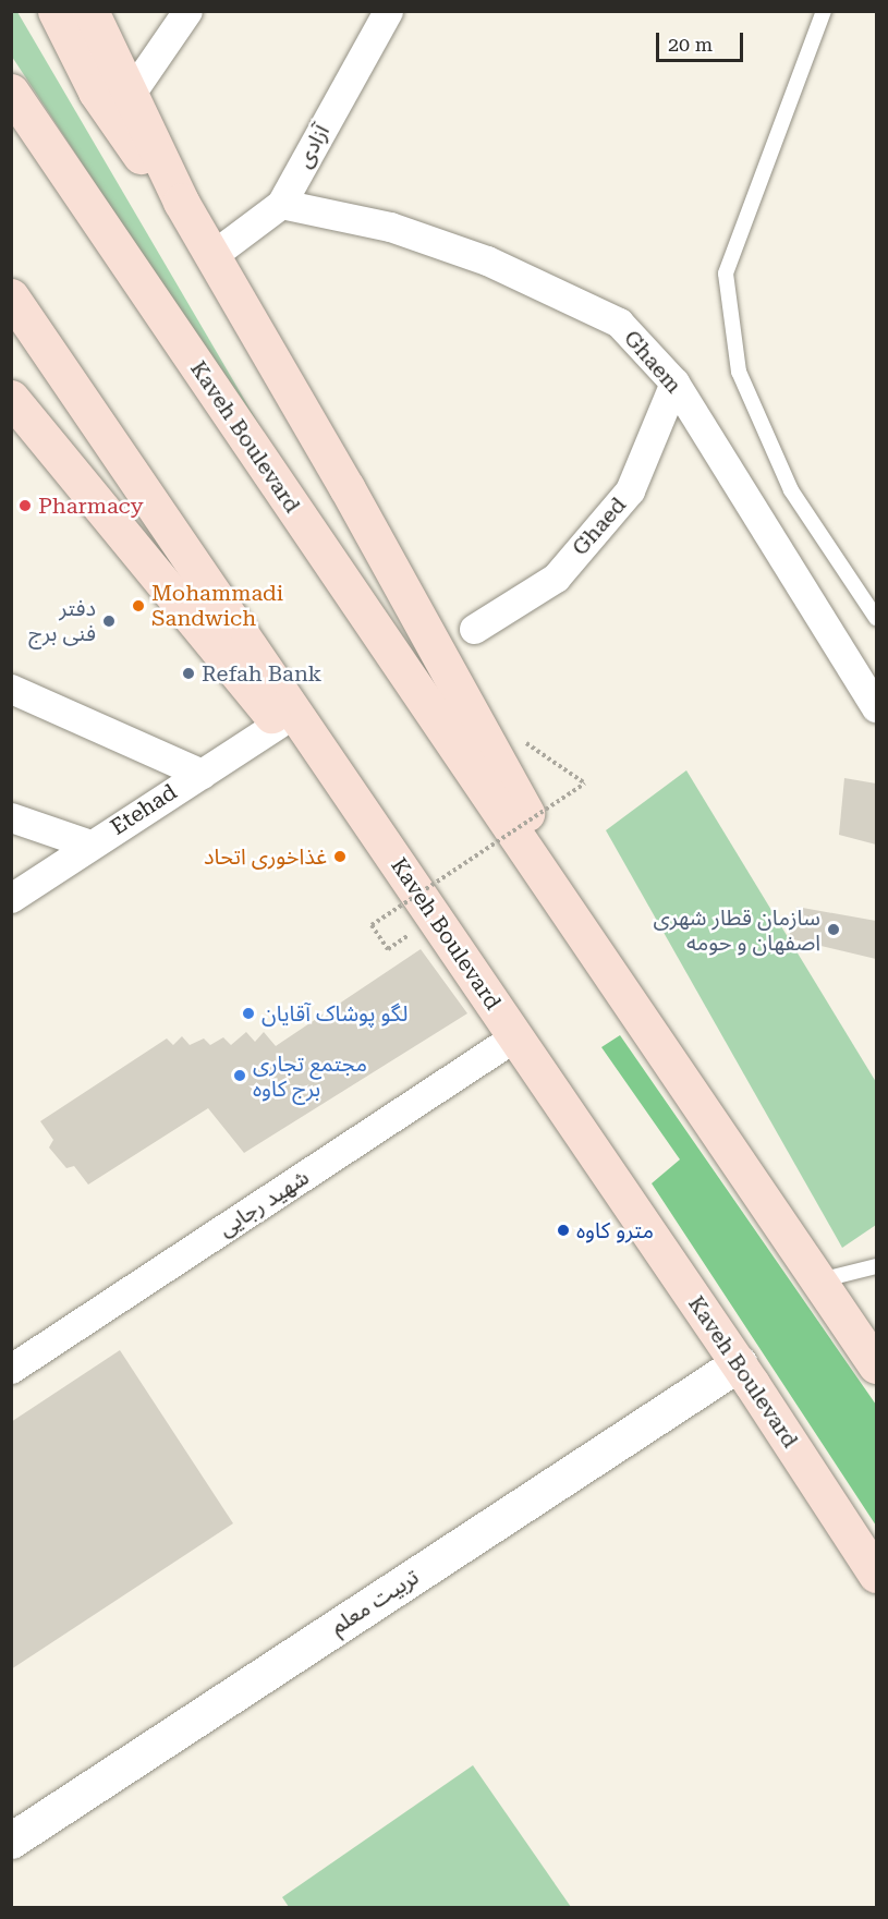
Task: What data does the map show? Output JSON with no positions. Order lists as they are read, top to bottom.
{
  "streets": {
    "main road": ["Kaveh Boulevard"],
    "street": [
      "آزادی",
      "Ghaem",
      "Ghaed",
      "Etehad",
      "شهید رجایی",
      "تربیت معلم"
    ]
  },
  "crossings": [
    ["آزادی", "Ghaem"],
    ["Ghaem", "Ghaed"],
    ["Kaveh Boulevard", "شهید رجایی"],
    ["Kaveh Boulevard", "تربیت معلم"]
  ],
  "places": [
    "Pharmacy",
    "Mohammadi Sandwich",
    "دفتر فنی برج",
    "Refah Bank",
    "غذاخوری اتحاد",
    "سازمان قطار شهری اصفهان و حومه",
    "لگو پوشاک آقایان",
    "مجتمع تجاری برج کاوه",
    "مترو کاوه"
  ],
  "scale_bar": "20 m"
}
